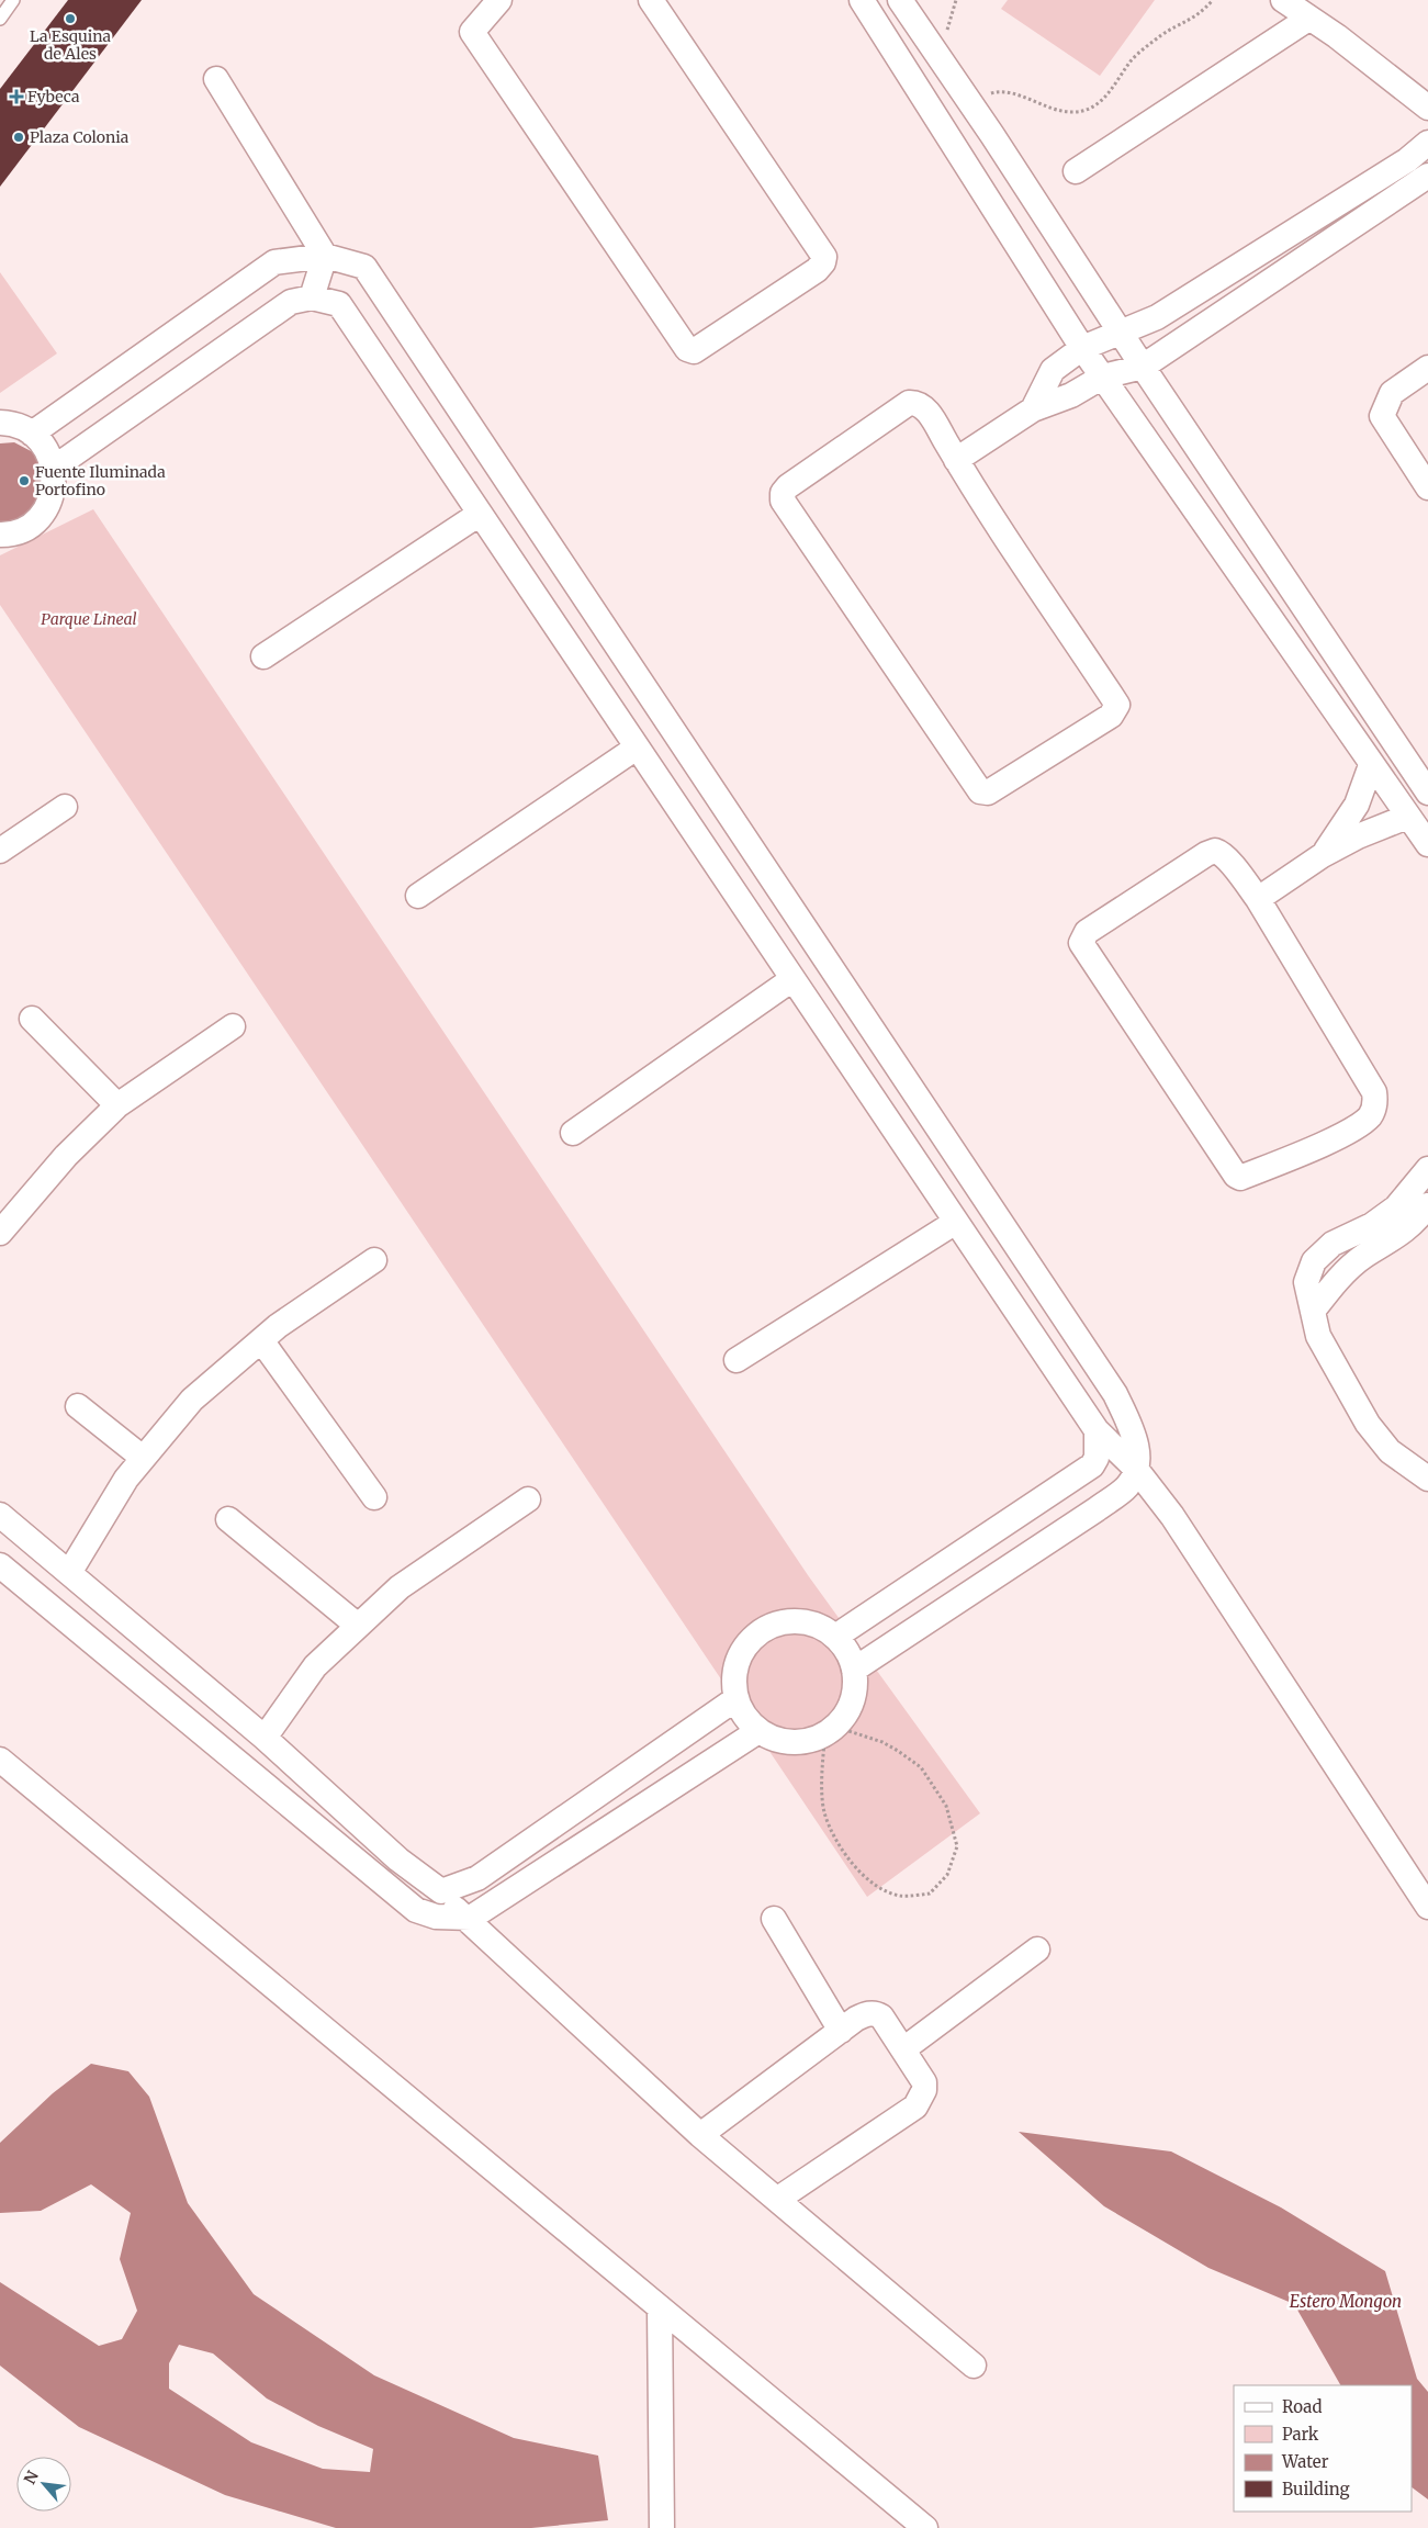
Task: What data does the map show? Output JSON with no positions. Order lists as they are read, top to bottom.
{
  "water": ["Estero Mongon"],
  "parks": ["Parque Lineal"],
  "places": {
    "other": ["La Esquina de Ales", "Plaza Colonia", "Fuente Iluminada Portofino"],
    "health": ["Fybeca"]
  },
  "legend": [
    "Road",
    "Park",
    "Water",
    "Building"
  ],
  "north": "top left"
}
